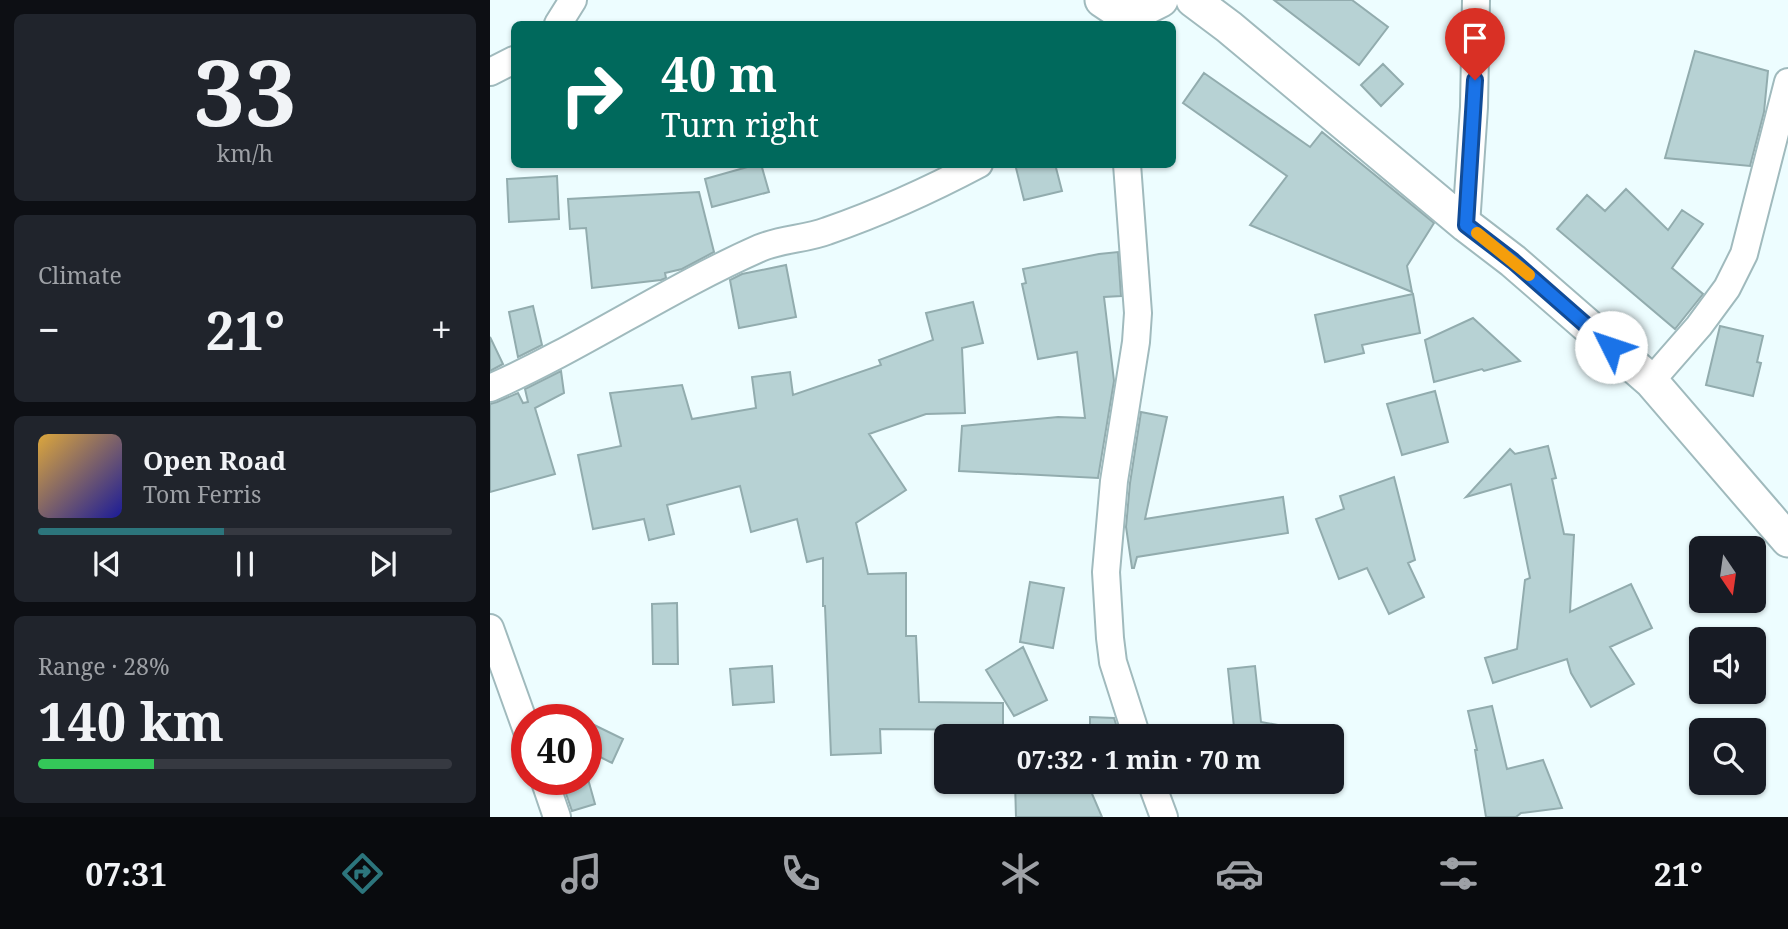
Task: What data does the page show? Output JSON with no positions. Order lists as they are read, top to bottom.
{
  "north": "bottom",
  "page": {
    "tile": [
      ["33", "km/h"],
      "Climate",
      ["Range · 28%", "140 km"]
    ],
    "turn": ["40 m", "Turn right"],
    "heat": ["−", "21°", "+"],
    "song": ["Open Road", "Tom Ferris"],
    "limit": "40",
    "trip": "07:32 · 1 min · 70 m",
    "tabs": ["07:31", "21°"]
  }
}
